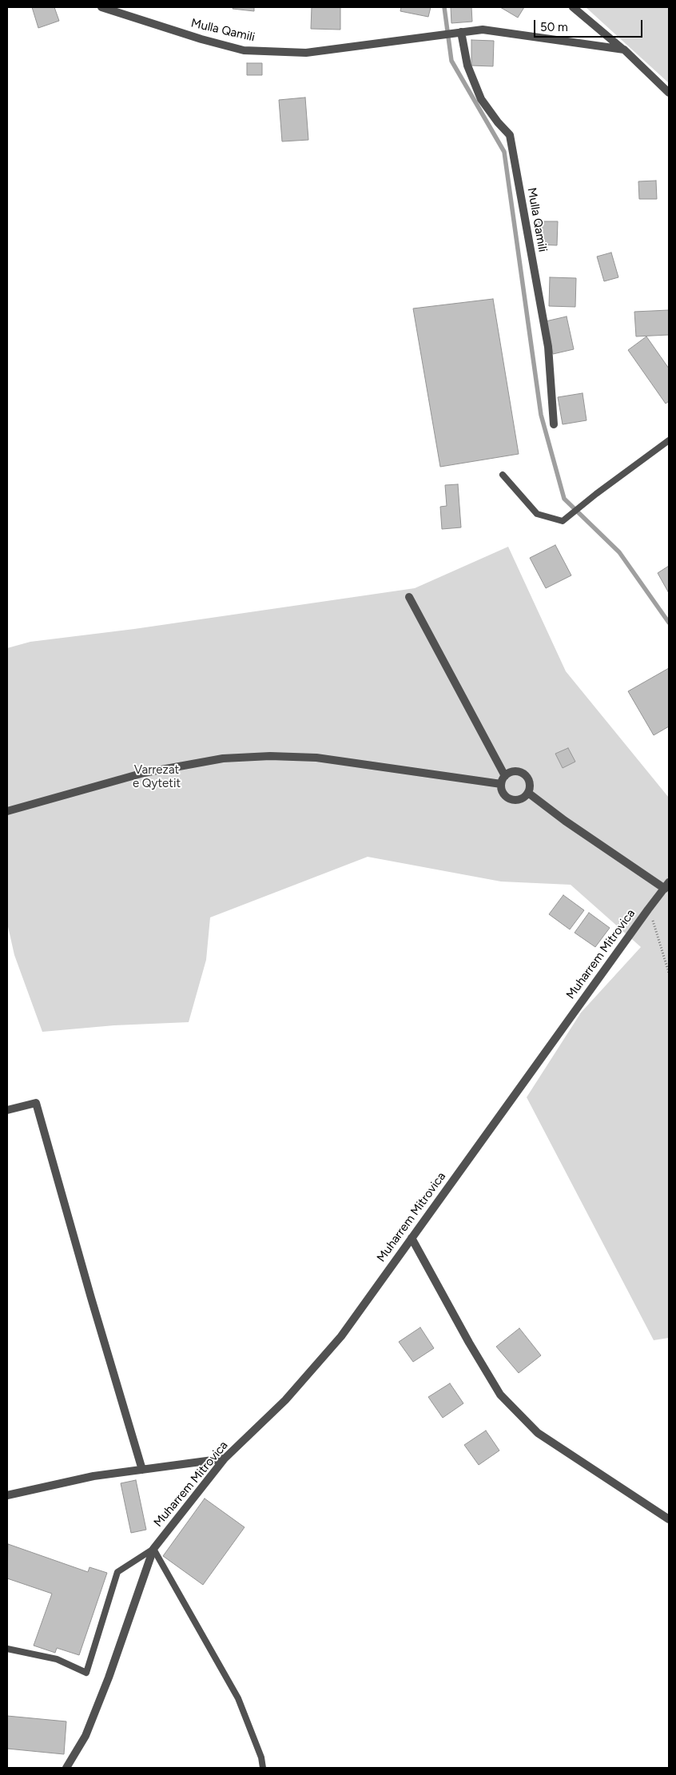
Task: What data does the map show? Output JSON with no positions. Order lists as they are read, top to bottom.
{
  "streets": {
    "street": ["Mulla Qamili", "Muharrem Mitrovica"]
  },
  "parks": ["Varrezat e Qytetit"],
  "scale_bar": "50 m"
}
